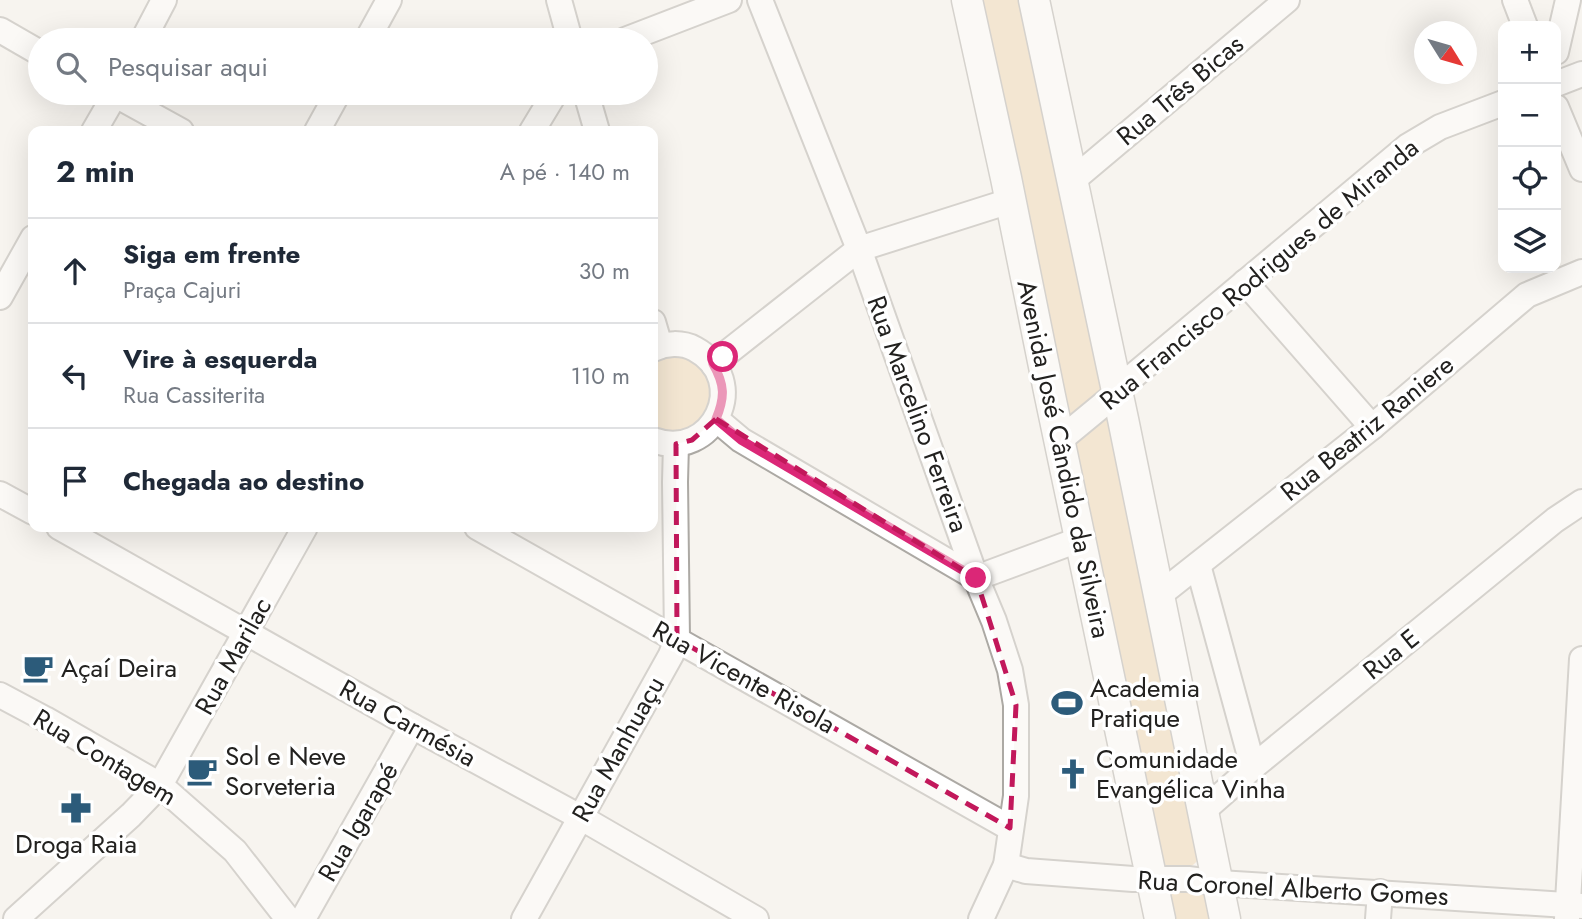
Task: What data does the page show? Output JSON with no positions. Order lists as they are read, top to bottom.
{
  "streets": {
    "main road": ["Avenida José Cândido da Silveira"],
    "street": [
      "Rua Três Bicas",
      "Rua Francisco Rodrigues de Miranda",
      "Rua Marcelino Ferreira",
      "Rua Beatriz Raniere",
      "Rua E",
      "Rua Marilac",
      "Rua Vicente Risola",
      "Rua Carmésia",
      "Rua Manhuaçu",
      "Rua Contagem",
      "Rua Igarapé",
      "Rua Coronel Alberto Gomes"
    ]
  },
  "crossings": [
    ["Rua Francisco Rodrigues de Miranda", "Avenida José Cândido da Silveira"],
    ["Rua Marcelino Ferreira", "Rua Vicente Risola"],
    ["Rua Marcelino Ferreira", "Rua Coronel Alberto Gomes"],
    ["Avenida José Cândido da Silveira", "Rua Coronel Alberto Gomes"],
    ["Rua Marilac", "Rua Carmésia"],
    ["Rua Marilac", "Rua Contagem"],
    ["Rua Vicente Risola", "Rua Manhuaçu"],
    ["Rua Carmésia", "Rua Manhuaçu"],
    ["Rua Carmésia", "Rua Igarapé"]
  ],
  "places": {
    "cafe": ["Açaí Deira", "Sol e Neve Sorveteria"],
    "sports": ["Academia Pratique"],
    "church": ["Comunidade Evangélica Vinha"],
    "pharmacy": ["Droga Raia"]
  },
  "north": "bottom right",
  "page": {
    "map_buttons": ["+", "−"],
    "search": "Pesquisar aqui",
    "heading": ["2 min", "A pé · 140 m"],
    "list": [
      ["Siga em frente", "Praça Cajuri", "30 m"],
      ["Vire à esquerda", "Rua Cassiterita", "110 m"],
      "Chegada ao destino"
    ]
  }
}
